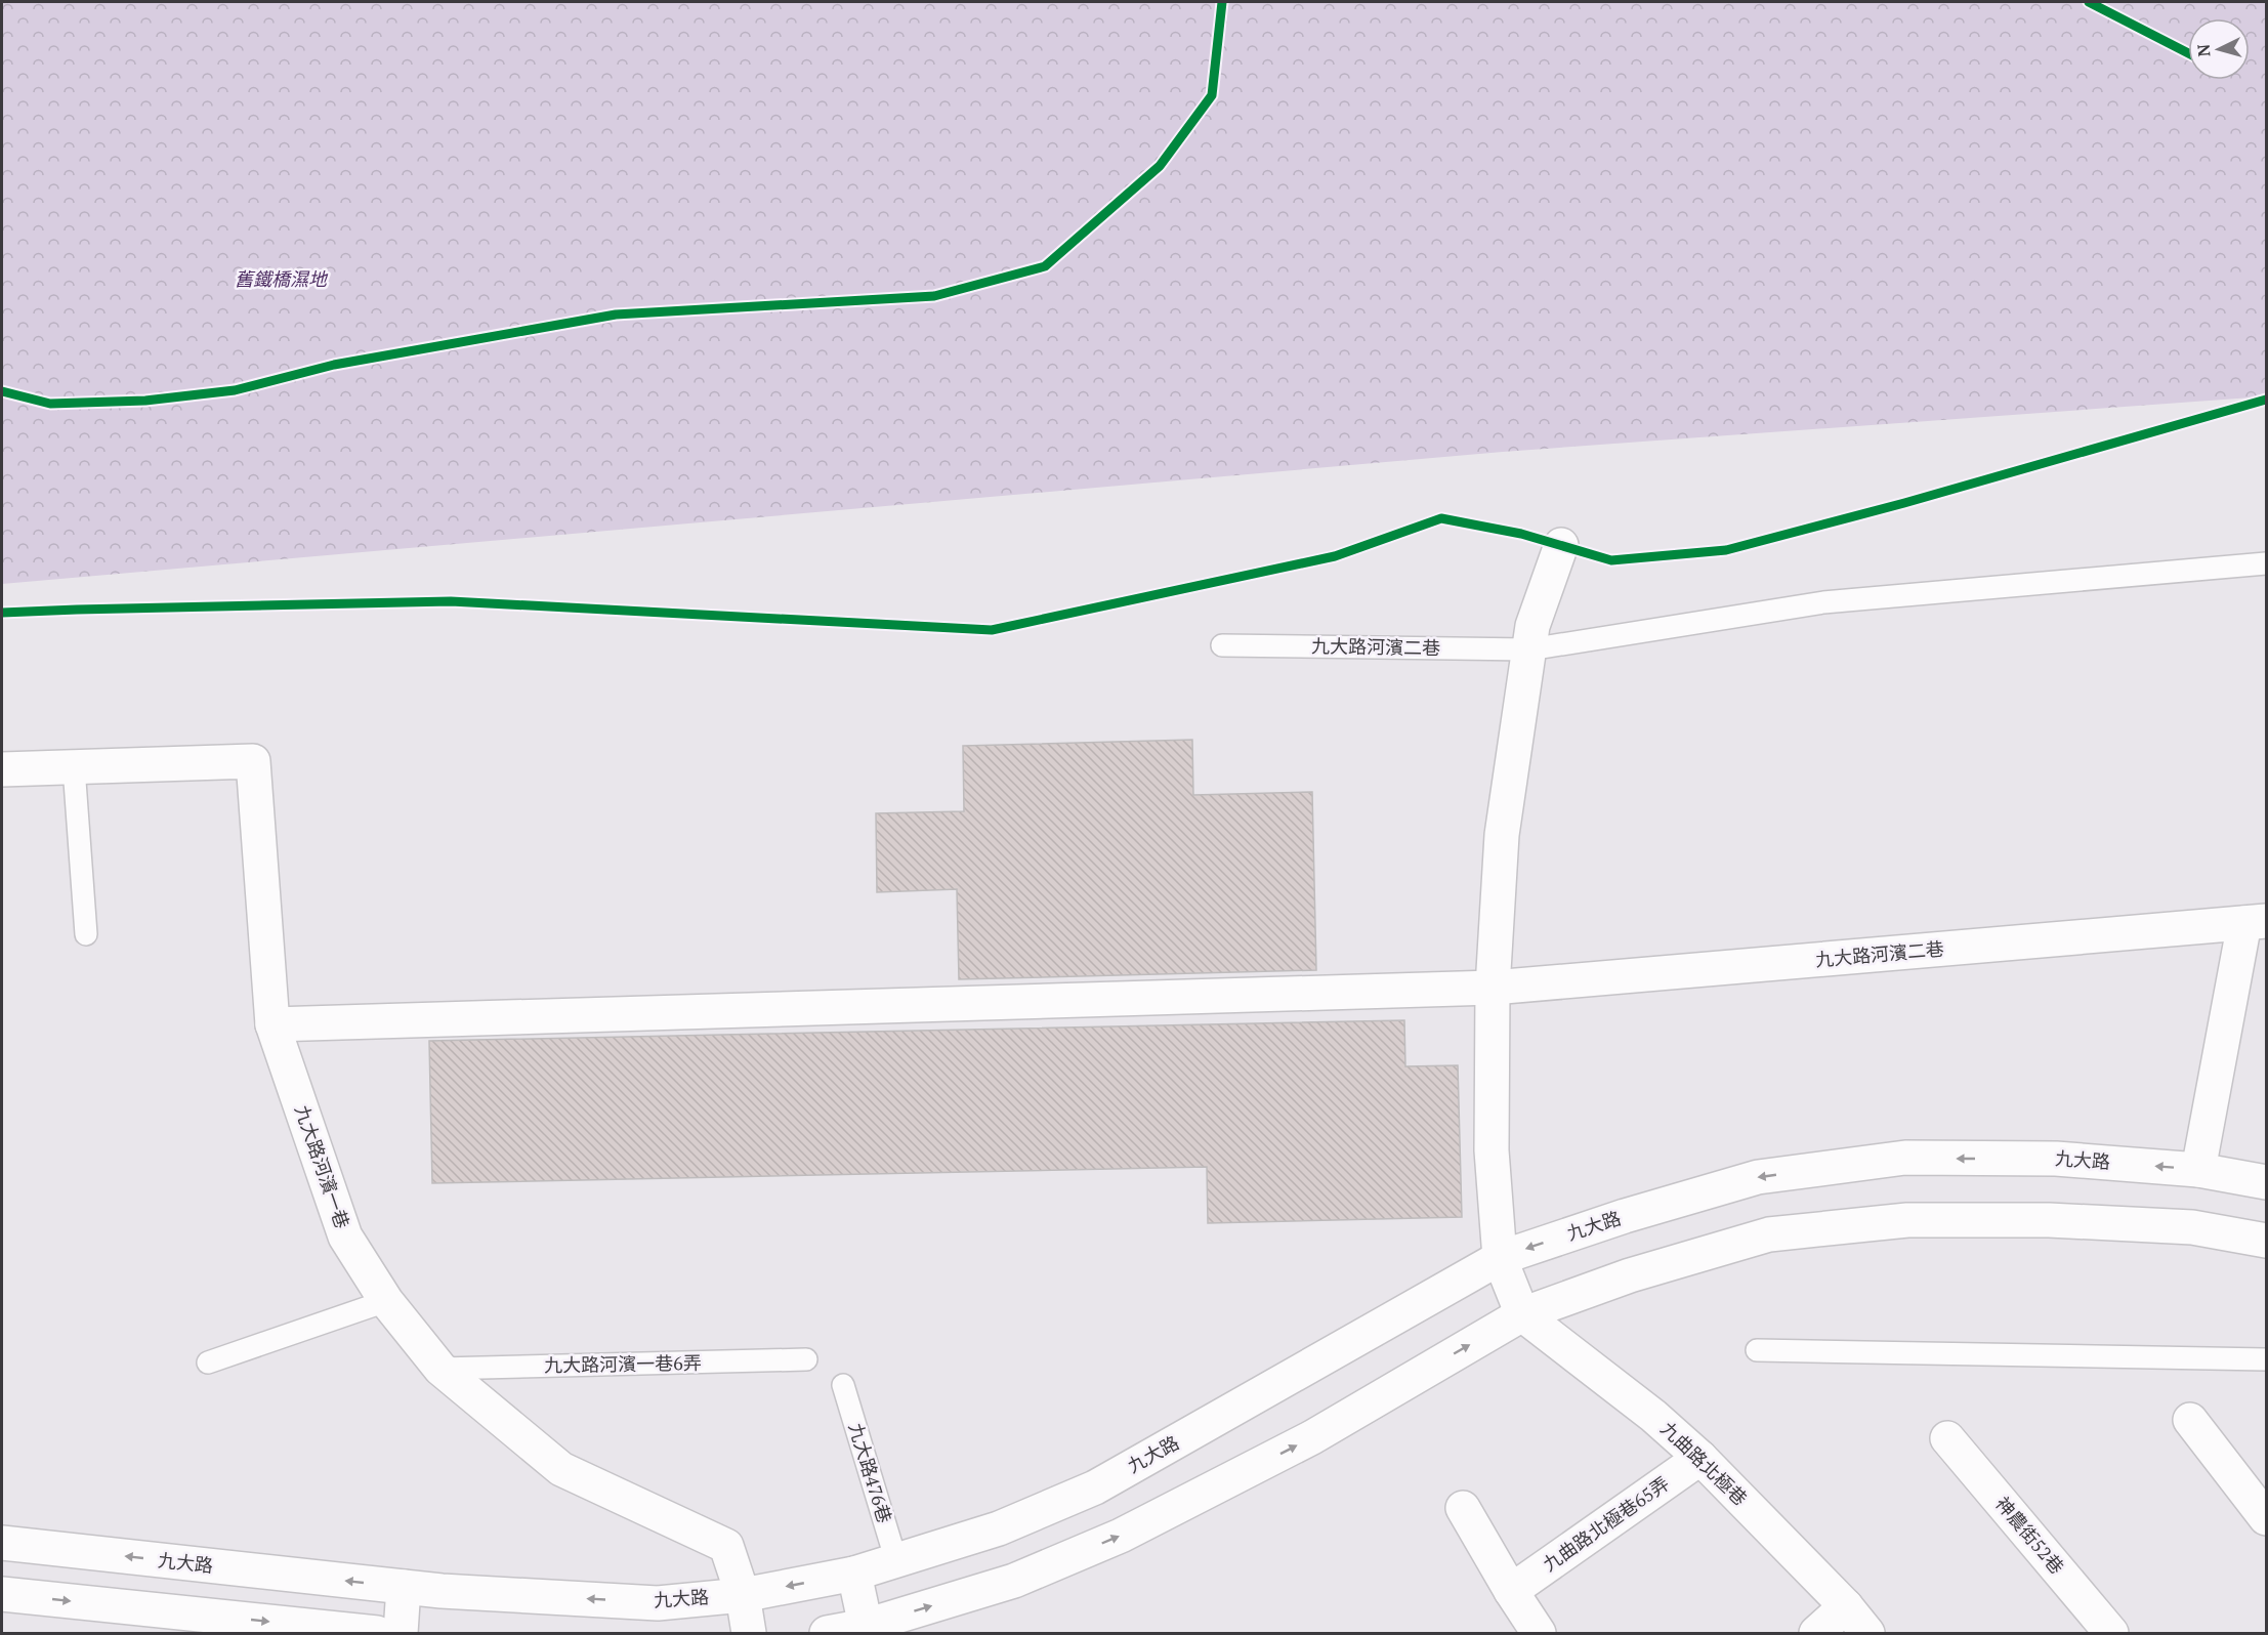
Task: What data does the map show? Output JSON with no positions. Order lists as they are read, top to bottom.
{
  "streets": {
    "street": [
      "九大路河濱二巷",
      "九大路",
      "九大路河濱一巷",
      "九曲路北極巷",
      "九曲路北極巷65弄",
      "神農街52巷"
    ],
    "lane": ["九大路河濱一巷6弄", "九大路476巷"]
  },
  "crossings": [
    ["九大路河濱二巷", "九大路河濱一巷"],
    ["九大路", "九大路河濱一巷"],
    ["九大路", "九大路476巷"],
    ["九大路河濱一巷", "九大路河濱一巷6弄"],
    ["九曲路北極巷", "九曲路北極巷65弄"]
  ],
  "parks": ["舊鐵橋濕地"],
  "north": "left"
}
